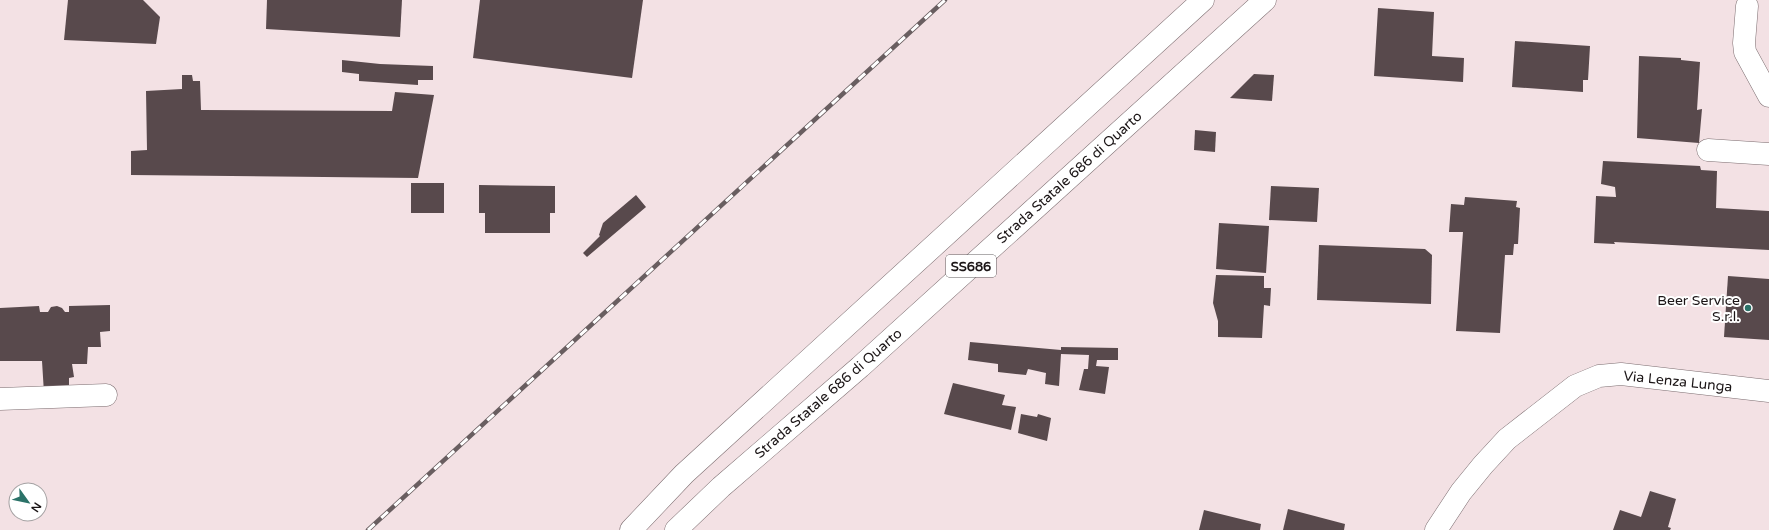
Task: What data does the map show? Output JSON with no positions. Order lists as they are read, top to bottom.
{
  "streets": {
    "main road": ["Strada Statale 686 di Quarto", "SS686", "Via Lenza Lunga"]
  },
  "places": ["Beer Service S.r.l."],
  "north": "bottom right"
}
